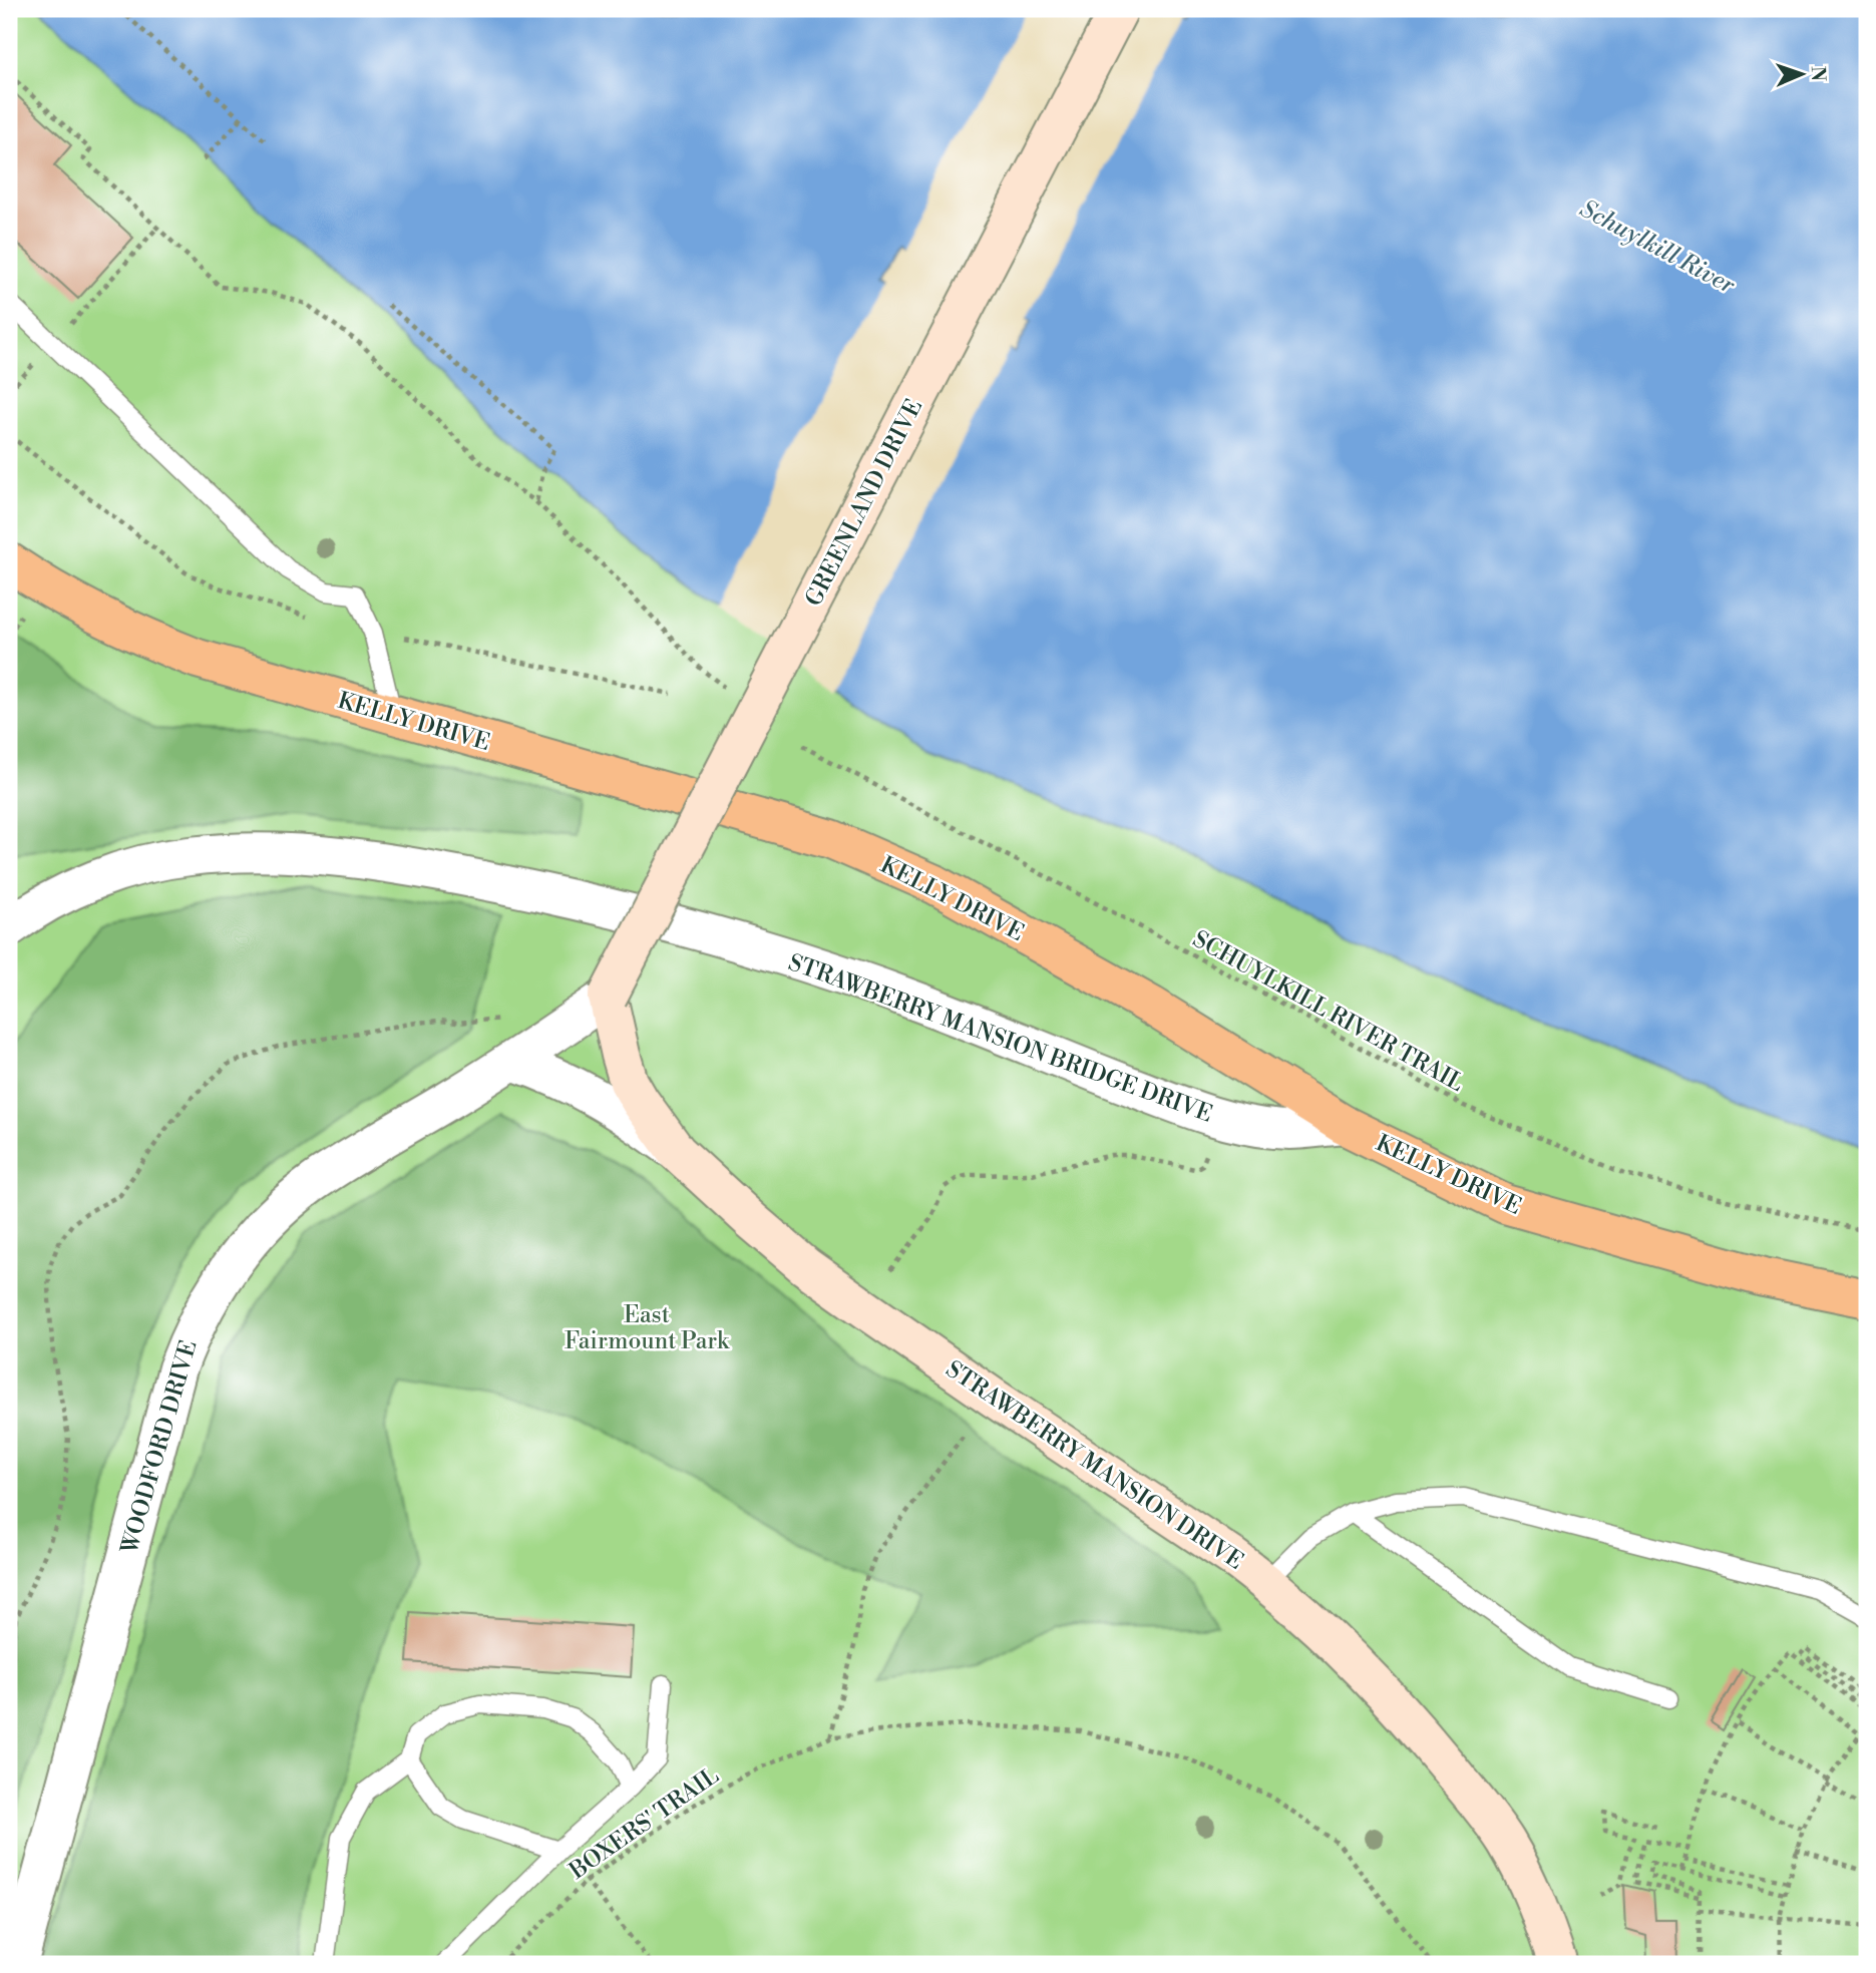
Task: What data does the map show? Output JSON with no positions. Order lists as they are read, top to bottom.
{
  "streets": {
    "main road": ["GREENLAND DRIVE", "KELLY DRIVE", "STRAWBERRY MANSION DRIVE"],
    "street": ["STRAWBERRY MANSION BRIDGE DRIVE", "WOODFORD DRIVE"],
    "path": ["SCHUYLKILL RIVER TRAIL", "BOXERS' TRAIL"]
  },
  "crossings": [
    ["GREENLAND DRIVE", "WOODFORD DRIVE"],
    ["GREENLAND DRIVE", "STRAWBERRY MANSION DRIVE"],
    ["KELLY DRIVE", "STRAWBERRY MANSION BRIDGE DRIVE"],
    ["WOODFORD DRIVE", "STRAWBERRY MANSION DRIVE"]
  ],
  "water": ["Schuylkill River"],
  "parks": ["East Fairmount Park"],
  "north": "right"
}
